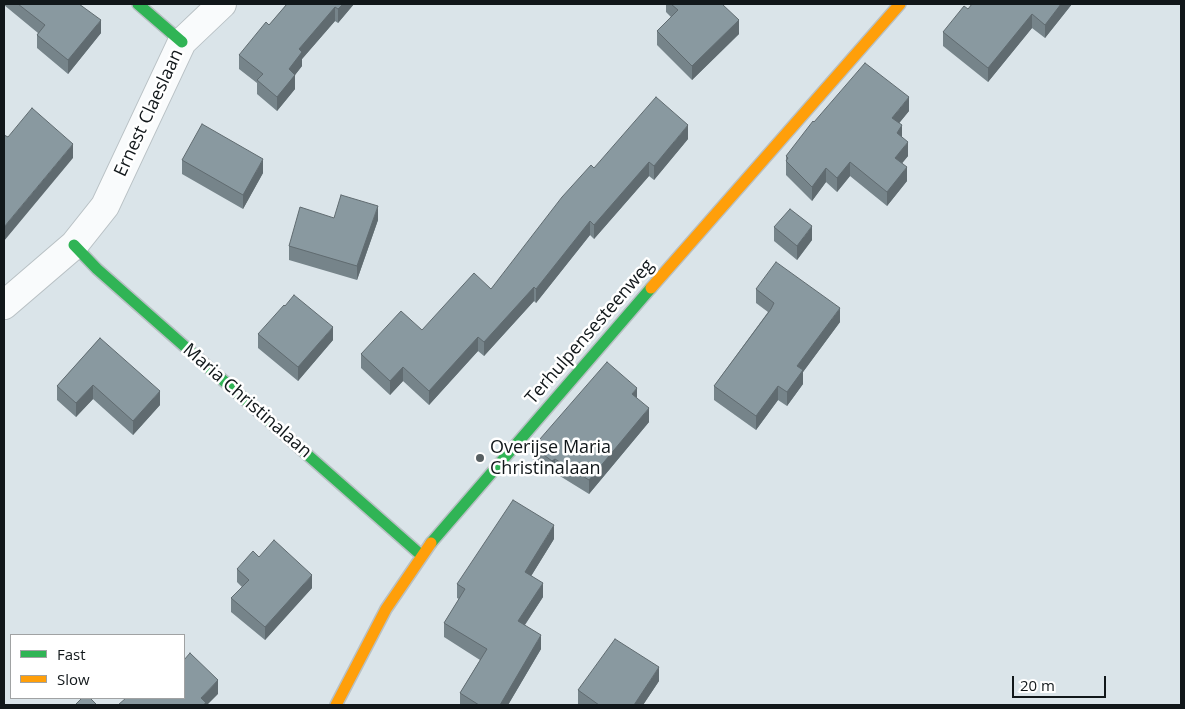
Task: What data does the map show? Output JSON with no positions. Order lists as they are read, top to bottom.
{
  "streets": {
    "main road": ["Terhulpensesteenweg", "Maria Christinalaan"],
    "street": ["Ernest Claeslaan"]
  },
  "crossings": [
    ["Ernest Claeslaan", "Maria Christinalaan"],
    ["Terhulpensesteenweg", "Maria Christinalaan"]
  ],
  "places": ["Overijse Maria Christinalaan"],
  "legend": ["Fast", "Slow"],
  "scale_bar": "20 m"
}
